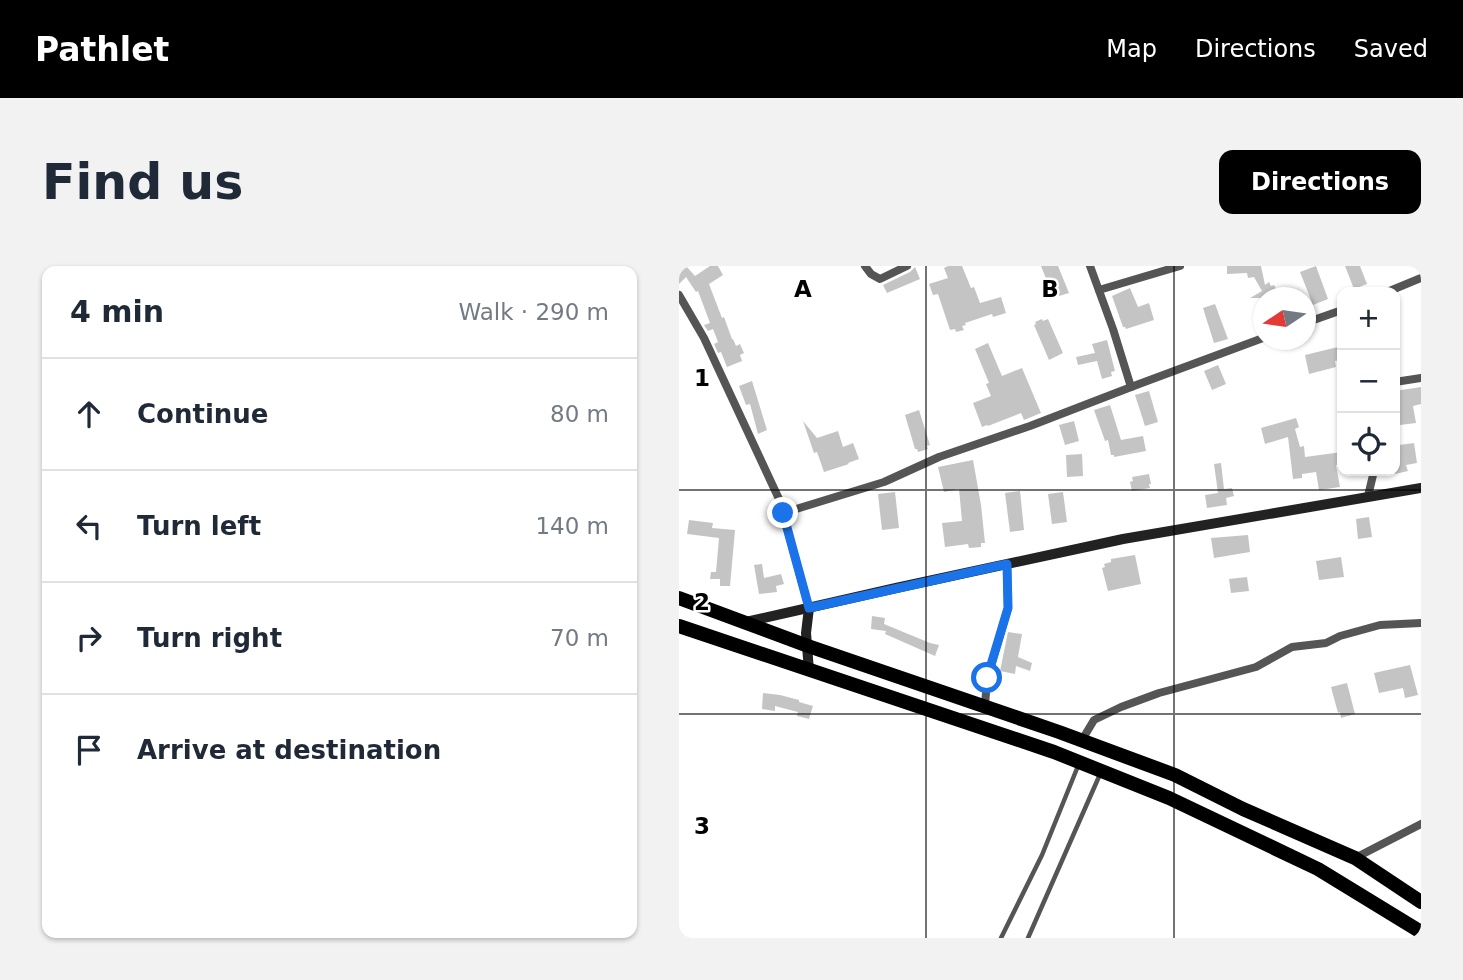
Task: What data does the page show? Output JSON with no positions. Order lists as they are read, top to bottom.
{
  "north": "left",
  "page": {
    "header": "Pathlet",
    "nav": ["Map", "Directions", "Saved"],
    "buttons": "Directions",
    "title": "Find us",
    "heading": ["4 min", "Walk · 290 m"],
    "map_buttons": ["+", "−"],
    "list": [
      ["Continue", "80 m"],
      ["Turn left", "140 m"],
      ["Turn right", "70 m"],
      "Arrive at destination"
    ]
  },
  "grid": {
    "columns": ["A", "B"],
    "rows": ["1", "2", "3"]
  }
}
